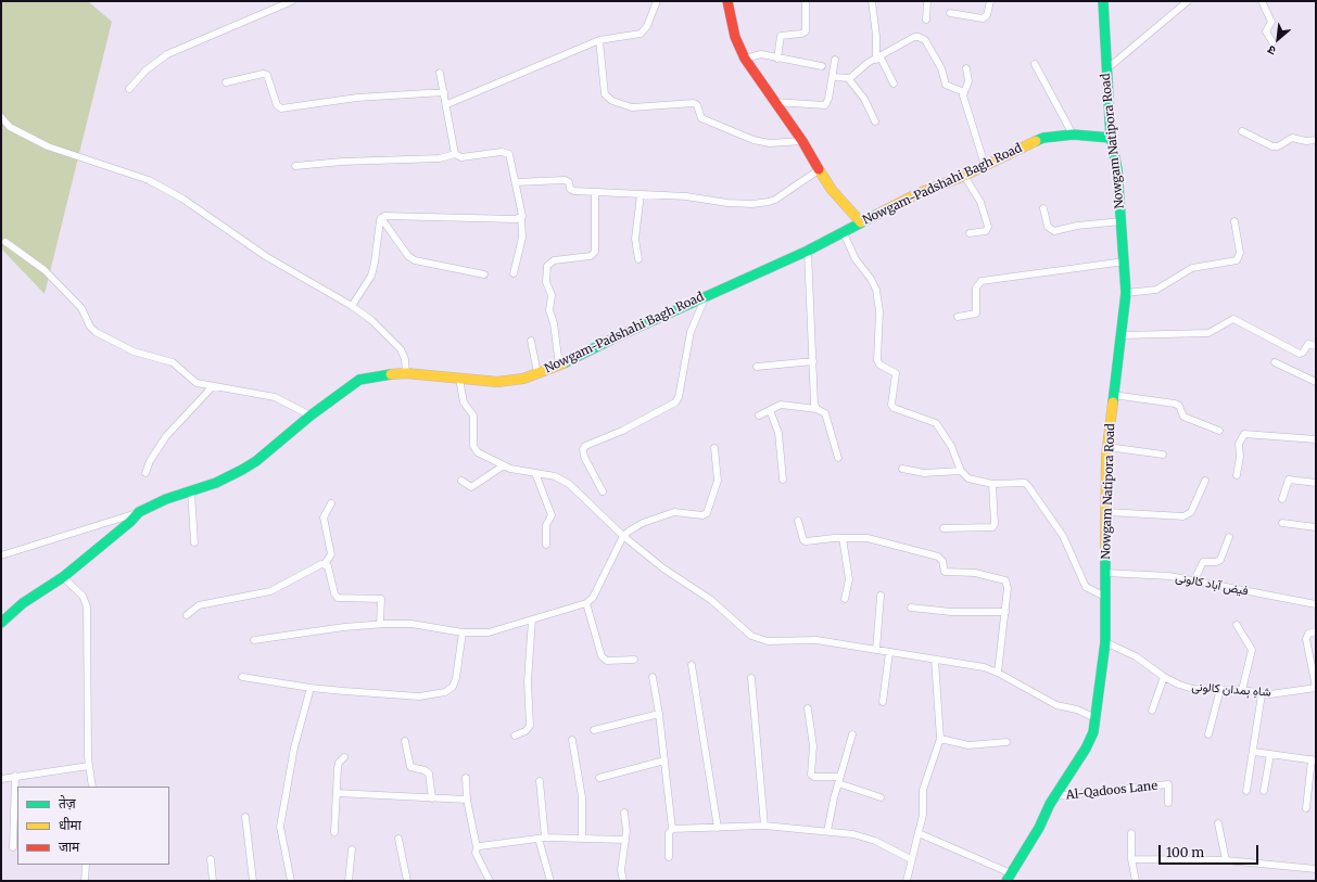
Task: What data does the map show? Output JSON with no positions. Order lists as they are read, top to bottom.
{
  "streets": {
    "main road": ["Nowgam Natipora Road", "Nowgam-Padshahi Bagh Road"],
    "street": ["فیض آباد کالونی", "شاہِ ہمدان کالونی", "Al-Qadoos Lane"]
  },
  "crossings": [
    ["Nowgam Natipora Road", "Nowgam-Padshahi Bagh Road"],
    ["Nowgam Natipora Road", "فیض آباد کالونی"],
    ["Nowgam Natipora Road", "شاہِ ہمدان کالونی"],
    ["Nowgam Natipora Road", "Al-Qadoos Lane"]
  ],
  "legend": ["तेज़", "धीमा", "जाम"],
  "scale_bar": "100 m",
  "north": "bottom left"
}
